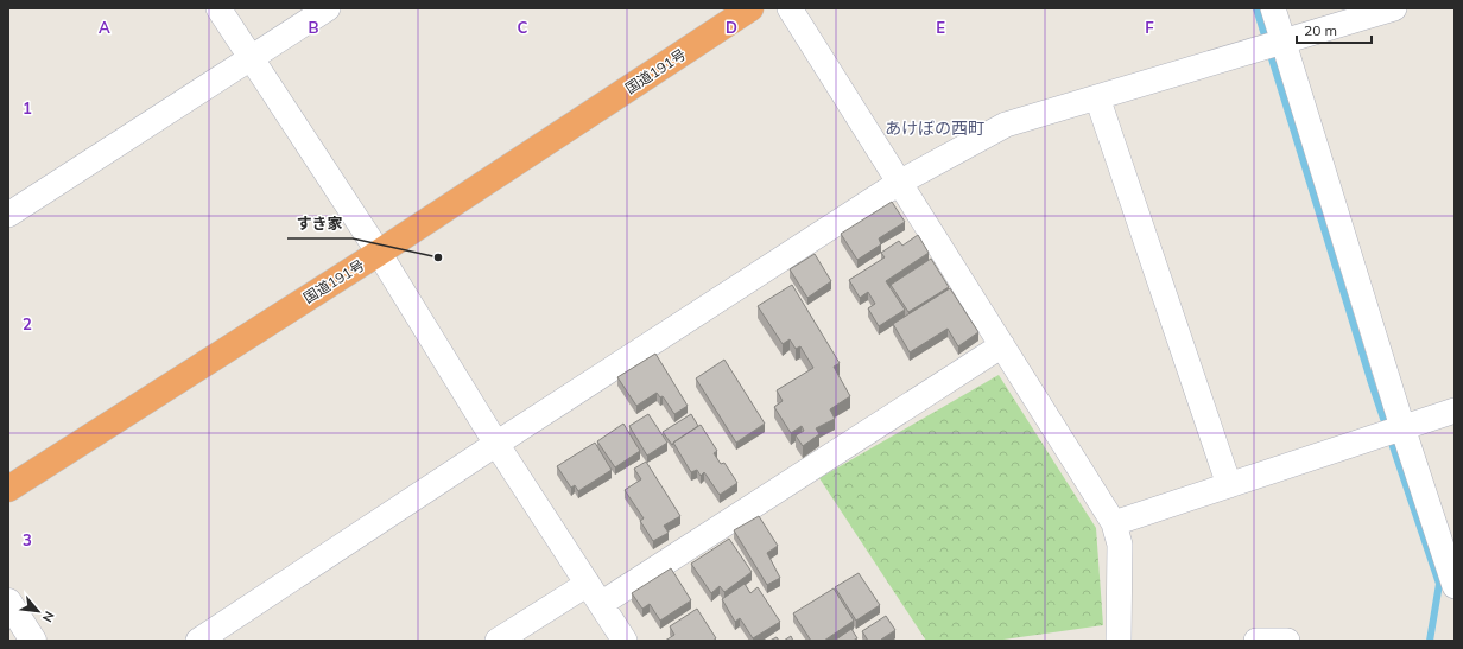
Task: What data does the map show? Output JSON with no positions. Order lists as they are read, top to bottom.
{
  "streets": {
    "highway": ["国道191号"]
  },
  "districts": ["あけぼの西町"],
  "places": ["すき家"],
  "scale_bar": "20 m",
  "north": "bottom right",
  "grid": {
    "columns": [
      "A",
      "B",
      "C",
      "D",
      "E",
      "F"
    ],
    "rows": ["1", "2", "3"]
  }
}
